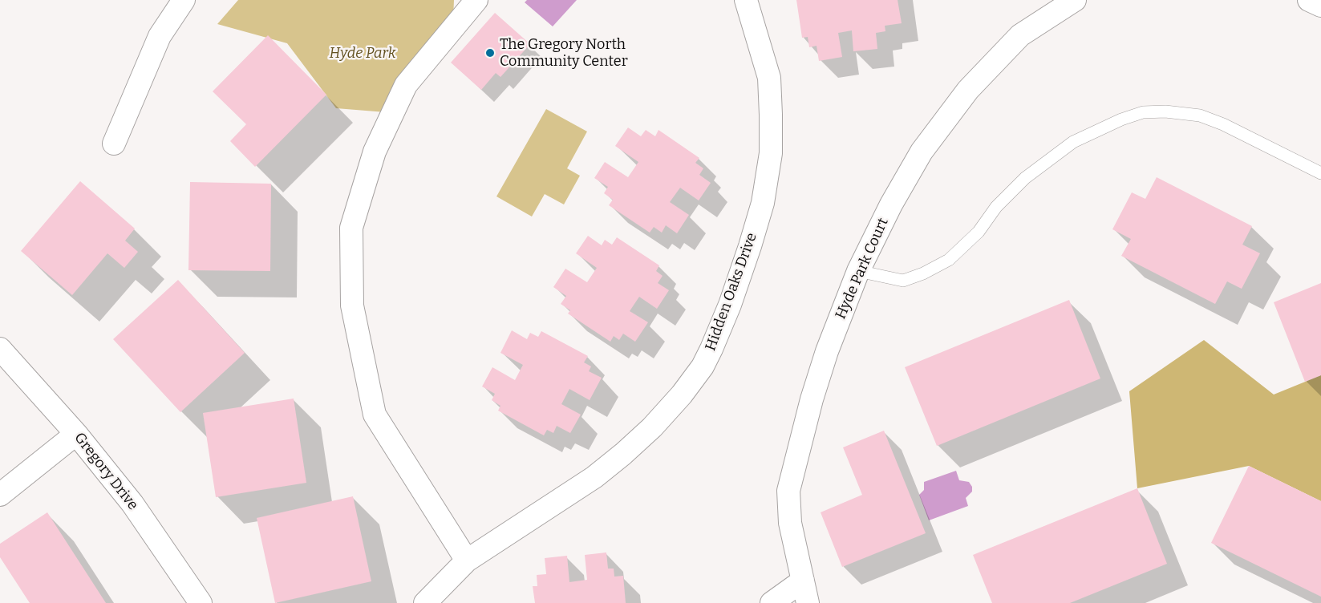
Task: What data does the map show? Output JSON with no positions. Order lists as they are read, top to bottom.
{
  "streets": {
    "street": ["Hyde Park Court", "Hidden Oaks Drive", "Gregory Drive"]
  },
  "parks": ["Hyde Park"],
  "places": ["The Gregory North Community Center"]
}
